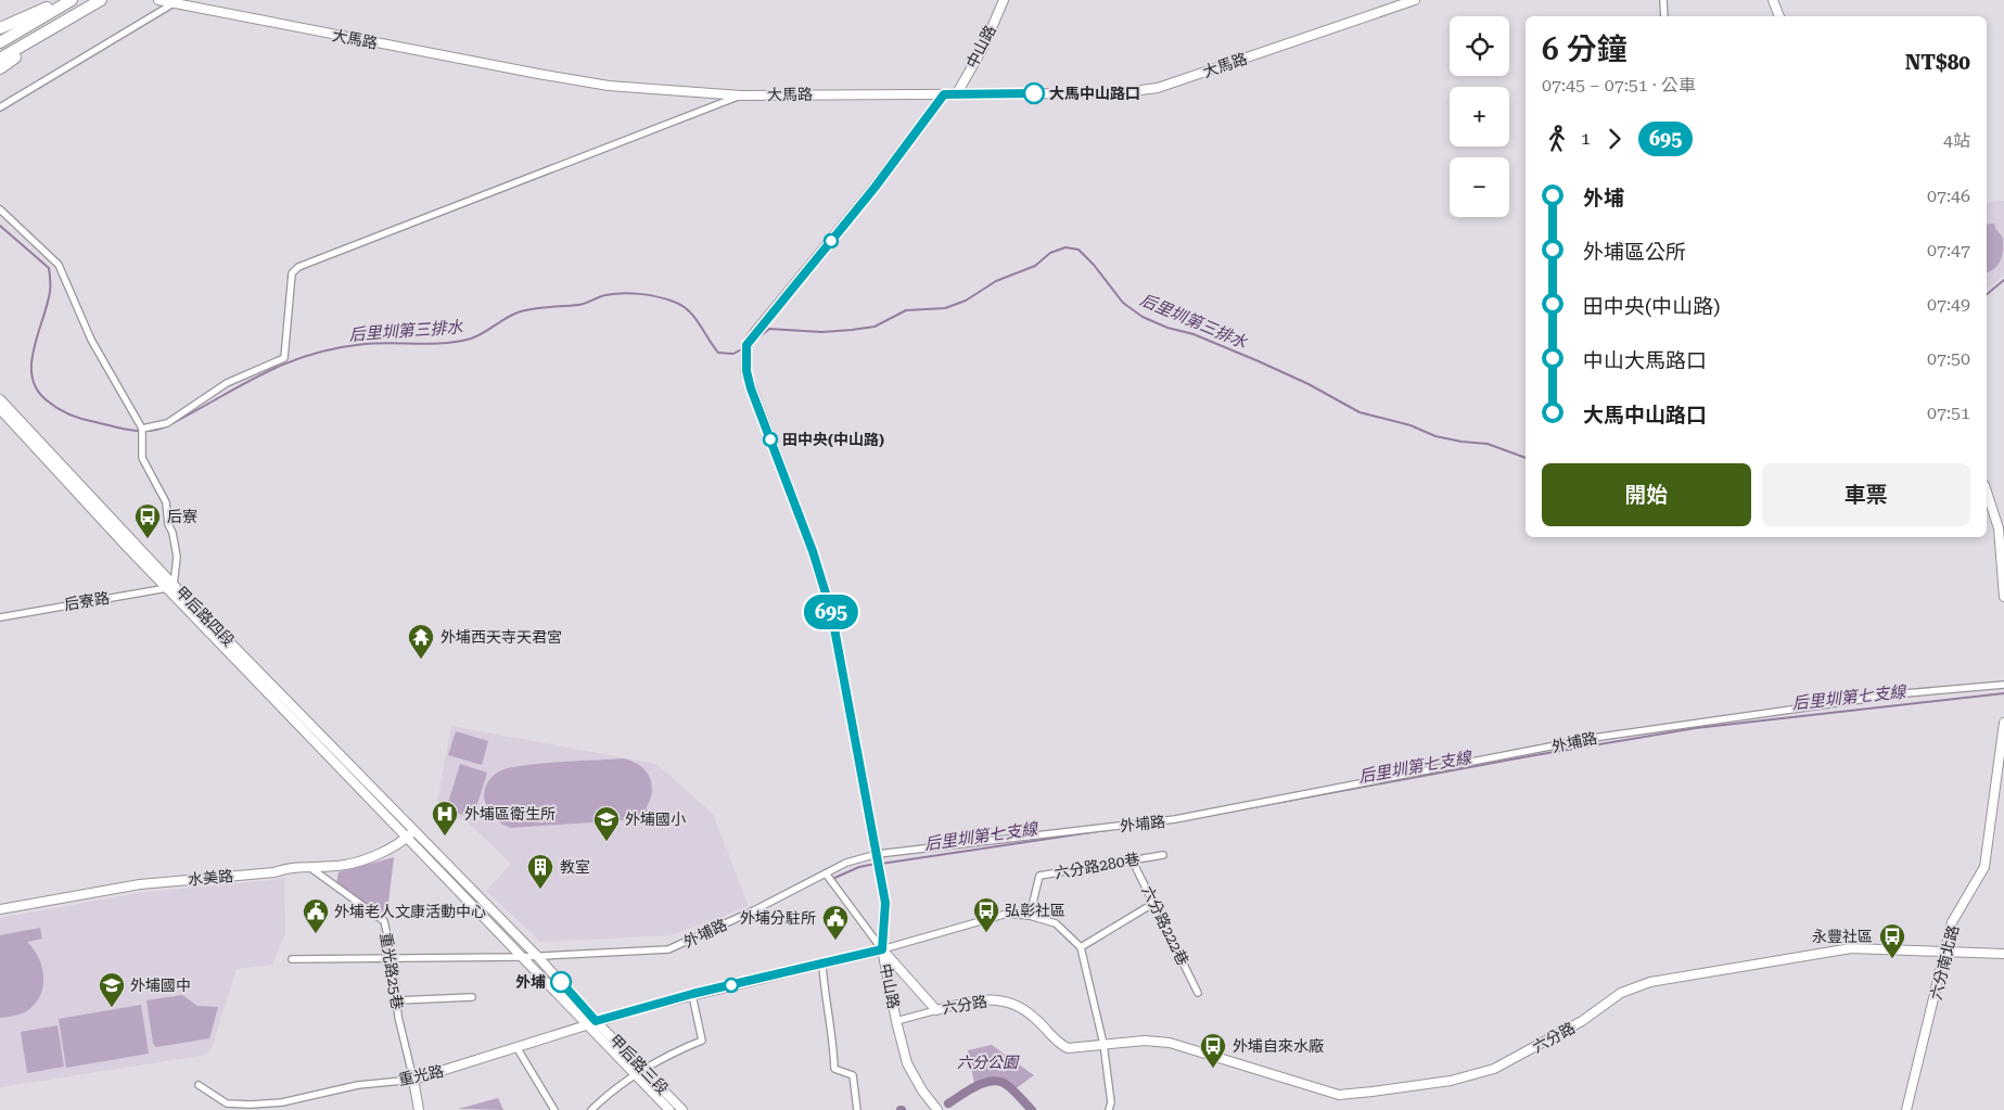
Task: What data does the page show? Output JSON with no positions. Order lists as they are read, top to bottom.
{
  "streets": {
    "street": [
      "大馬路",
      "中山路",
      "后寮路",
      "甲后路四段",
      "外埔路",
      "六分路280巷",
      "水美路",
      "六分路222巷",
      "六分南北路",
      "重光路25巷",
      "六分路",
      "甲后路三段",
      "重光路"
    ]
  },
  "crossings": [
    ["大馬路", "中山路"],
    ["中山路", "外埔路"],
    ["中山路", "六分路"],
    ["后寮路", "甲后路四段"],
    ["甲后路四段", "水美路"],
    ["甲后路四段", "甲后路三段"],
    ["外埔路", "重光路25巷"],
    ["外埔路", "甲后路三段"],
    ["六分路280巷", "六分路222巷"],
    ["水美路", "重光路25巷"],
    ["水美路", "甲后路三段"],
    ["六分南北路", "六分路"],
    ["重光路25巷", "重光路"],
    ["甲后路三段", "重光路"]
  ],
  "water": ["后里圳第三排水", "后里圳第七支線"],
  "parks": ["六分公園"],
  "places": {
    "other": ["大馬中山路口", "田中央(中山路)", "外埔"],
    "bus stop": [
      "后寮",
      "弘彰社區",
      "永豐社區",
      "外埔自來水廠"
    ],
    "temple": ["外埔西天寺天君宮"],
    "hospital": ["外埔區衛生所"],
    "school or university": ["外埔國小", "外埔國中"],
    "building": ["教室"],
    "public building": ["外埔老人文康活動中心", "外埔分駐所"]
  },
  "lines": ["bus line 695"],
  "page": {
    "on_map": "695",
    "map_buttons": ["+", "−"],
    "heading": ["6 分鐘", "07:45 – 07:51 · 公車", "NT$80"],
    "legs": ["1", "695", "4站"],
    "list": [
      {
        "name": "外埔",
        "value": "07:46"
      },
      {
        "name": "外埔區公所",
        "value": "07:47"
      },
      {
        "name": "田中央(中山路)",
        "value": "07:49"
      },
      {
        "name": "中山大馬路口",
        "value": "07:50"
      },
      {
        "name": "大馬中山路口",
        "value": "07:51"
      }
    ],
    "buttons": ["開始", "車票"]
  }
}
